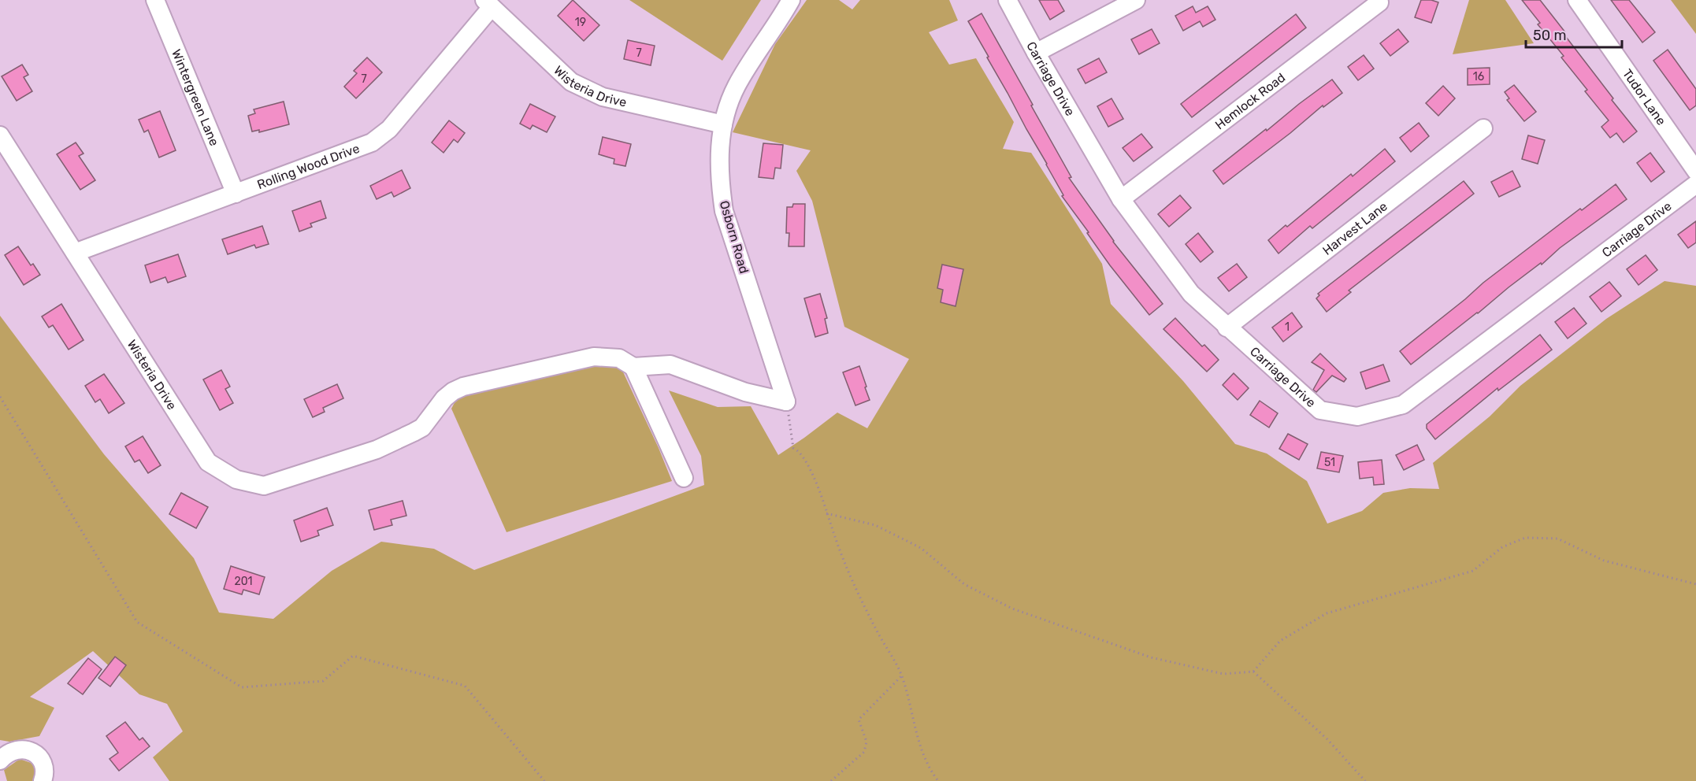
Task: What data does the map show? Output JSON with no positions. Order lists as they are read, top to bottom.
{
  "streets": {
    "street": [
      "Carriage Drive",
      "Wisteria Drive",
      "Wintergreen Lane",
      "Tudor Lane",
      "Hemlock Road",
      "Rolling Wood Drive",
      "Harvest Lane",
      "Osborn Road"
    ]
  },
  "crossings": [
    ["Carriage Drive", "Hemlock Road"],
    ["Carriage Drive", "Harvest Lane"],
    ["Wisteria Drive", "Rolling Wood Drive"],
    ["Wisteria Drive", "Osborn Road"],
    ["Wintergreen Lane", "Rolling Wood Drive"]
  ],
  "house_numbers": [
    "19",
    "7",
    "16",
    "7",
    "1",
    "51",
    "201"
  ],
  "scale_bar": "50 m"
}
